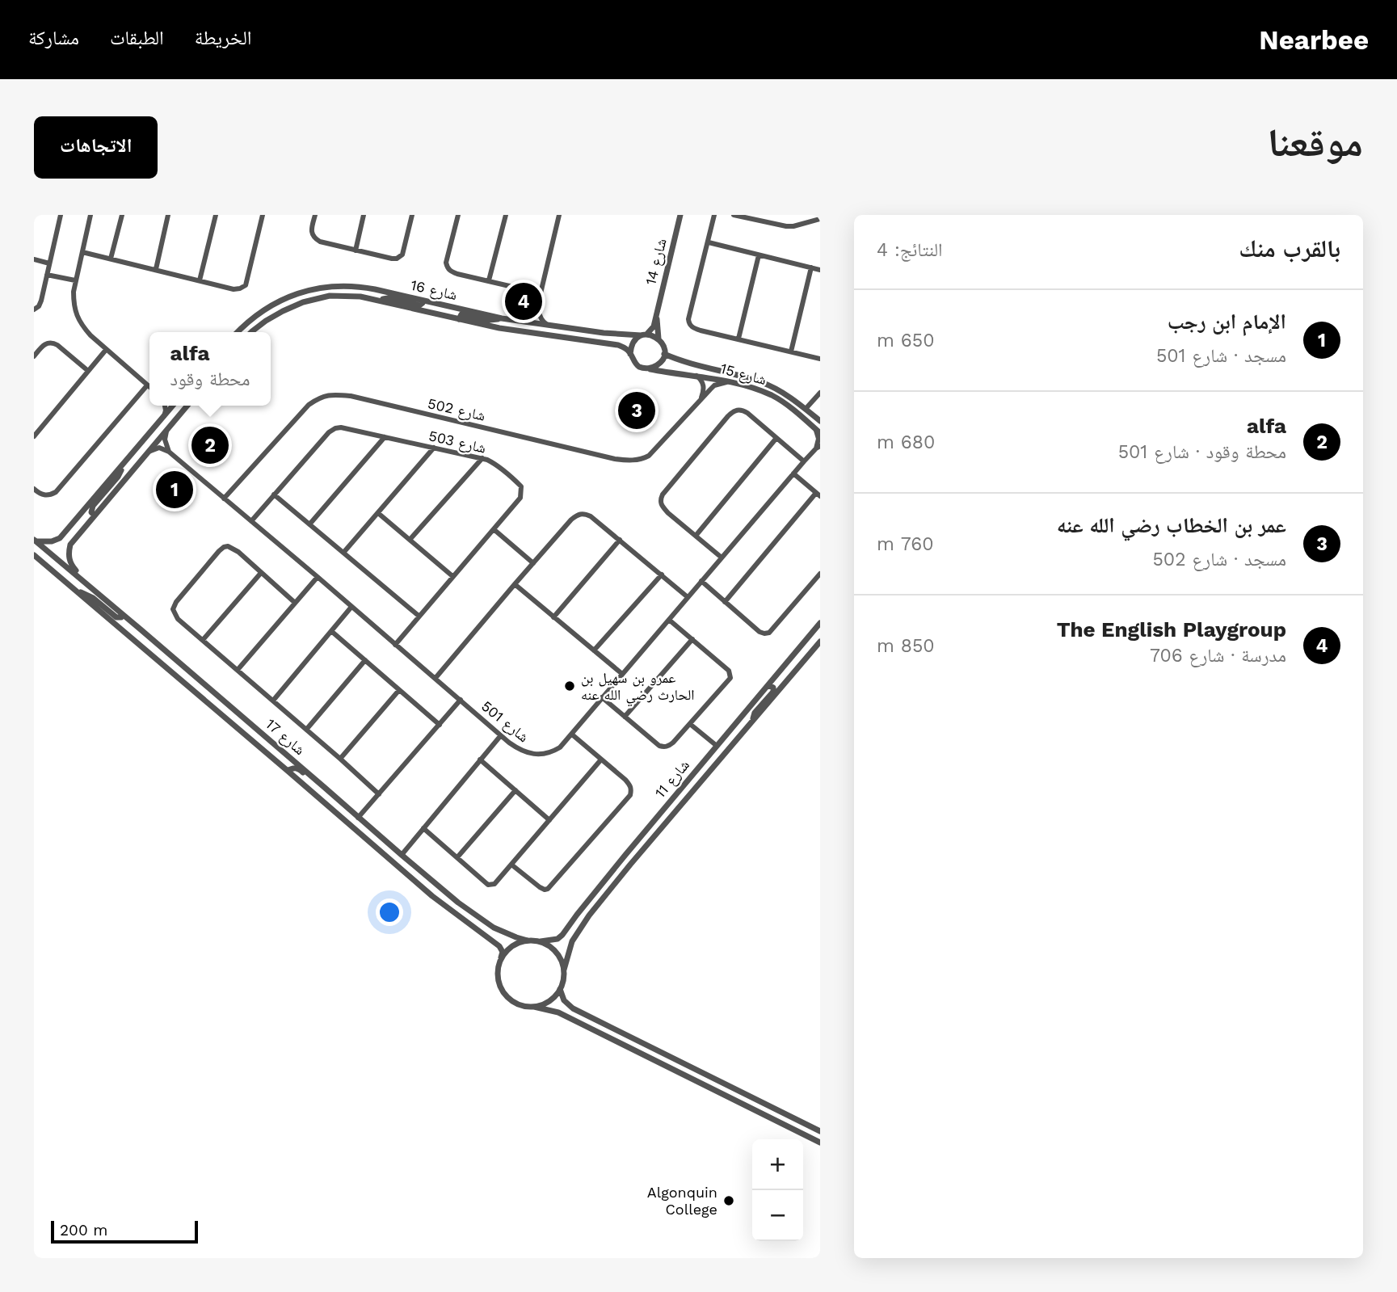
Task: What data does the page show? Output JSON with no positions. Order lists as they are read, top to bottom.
{
  "streets": {
    "street": [
      "شارع 14",
      "شارع 16",
      "شارع 15",
      "شارع 502",
      "شارع 503",
      "شارع 501",
      "شارع 17",
      "شارع 11"
    ]
  },
  "crossings": [
    ["شارع 14", "شارع 16"],
    ["شارع 14", "شارع 15"],
    ["شارع 16", "شارع 15"],
    ["شارع 15", "شارع 502"],
    ["شارع 15", "شارع 501"],
    ["شارع 502", "شارع 501"],
    ["شارع 503", "شارع 501"],
    ["شارع 17", "شارع 11"]
  ],
  "places": ["عمرو بن سهيل بن الحارث رضي الله عنه", "Algonquin College"],
  "scale_bar": "200 m",
  "page": {
    "header": "Nearbee",
    "nav": ["الخريطة", "الطبقات", "مشاركة"],
    "title": "موقعنا",
    "buttons": "الاتجاهات",
    "heading": ["بالقرب منك", "النتائج: 4"],
    "pins": [
      "4",
      "3",
      "2",
      "1"
    ],
    "list": [
      {
        "mark": "1",
        "name": "الإمام ابن رجب",
        "note": "مسجد · شارع 501",
        "value": "650 m"
      },
      {
        "mark": "2",
        "name": "alfa",
        "note": "محطة وقود · شارع 501",
        "value": "680 m"
      },
      {
        "mark": "3",
        "name": "عمر بن الخطاب رضي الله عنه",
        "note": "مسجد · شارع 502",
        "value": "760 m"
      },
      {
        "mark": "4",
        "name": "The English Playgroup",
        "note": "مدرسة · شارع 706",
        "value": "850 m"
      }
    ],
    "popup": ["alfa", "محطة وقود"],
    "map_buttons": ["+", "−"],
    "scale": "200 m"
  }
}
